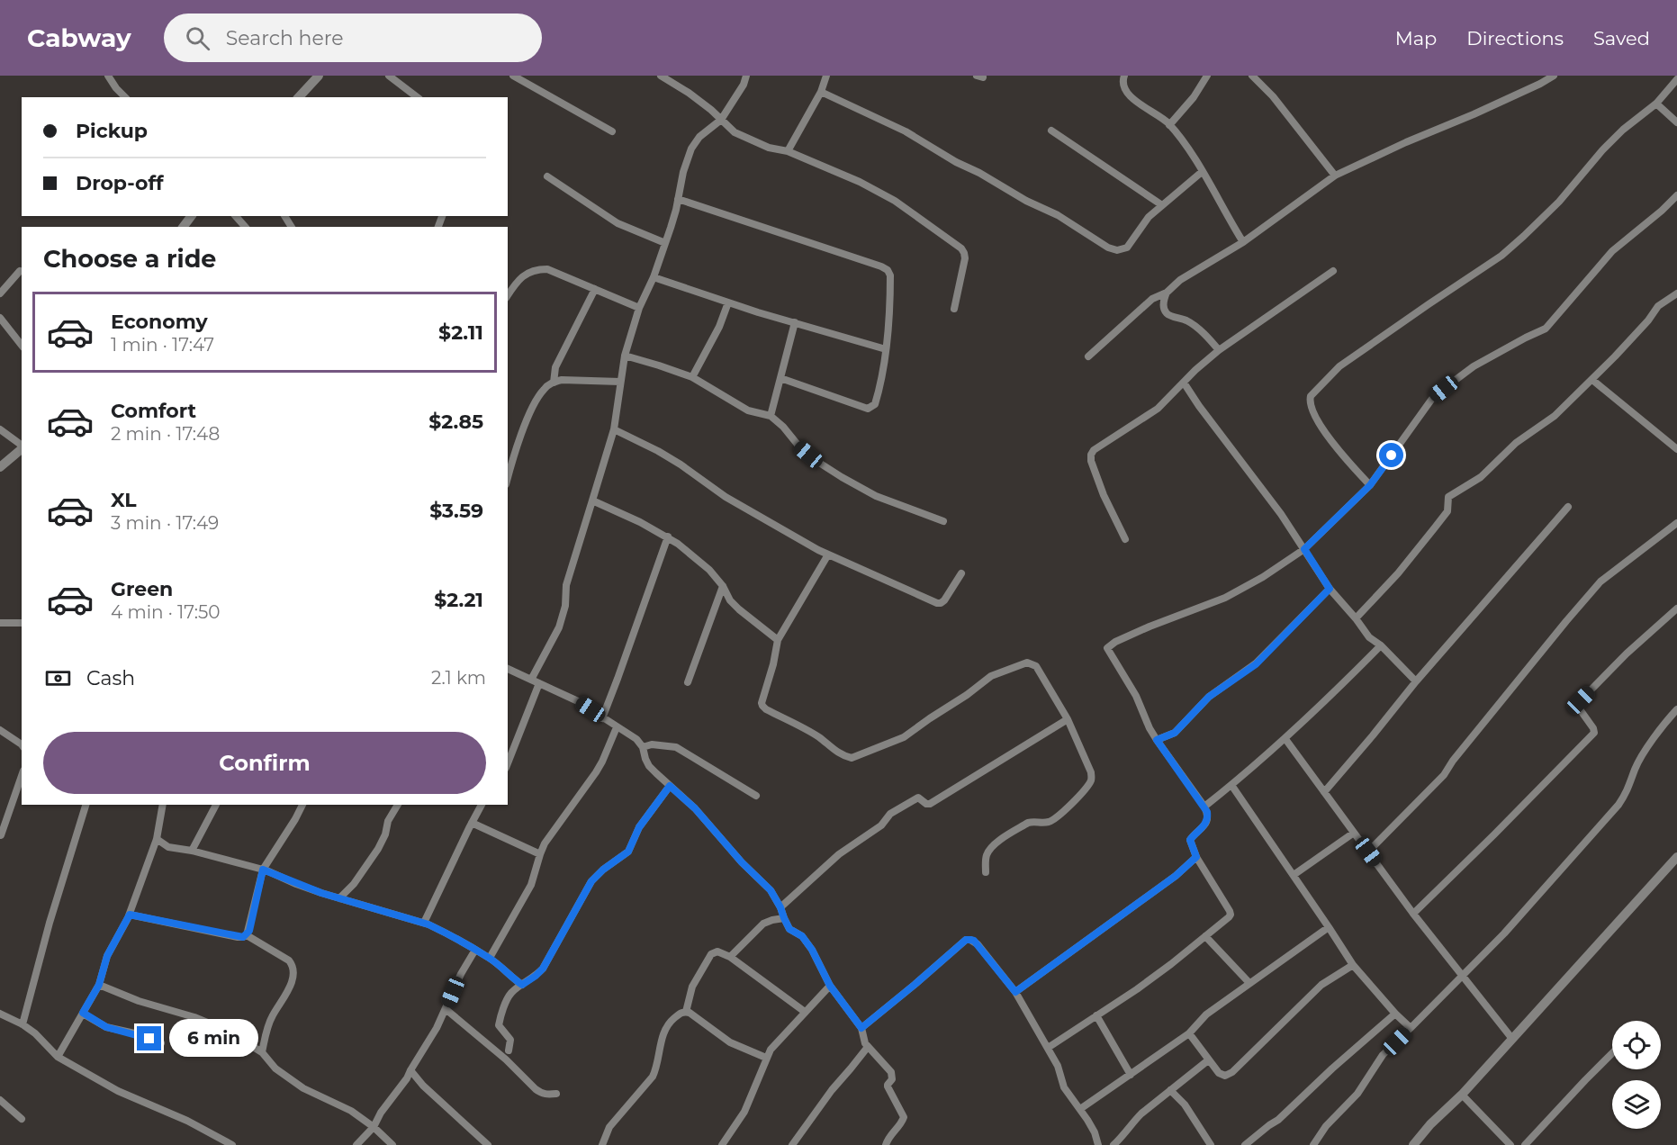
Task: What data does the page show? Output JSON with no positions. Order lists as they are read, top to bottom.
{
  "page": {
    "header": "Cabway",
    "search": "Search here",
    "nav": ["Map", "Directions", "Saved"],
    "banner": ["Pickup", "Drop-off"],
    "heading": "Choose a ride",
    "list": [
      {
        "name": "Economy",
        "note": "1 min · 17:47",
        "value": "$2.11"
      },
      {
        "name": "Comfort",
        "note": "2 min · 17:48",
        "value": "$2.85"
      },
      {
        "name": "XL",
        "note": "3 min · 17:49",
        "value": "$3.59"
      },
      {
        "name": "Green",
        "note": "4 min · 17:50",
        "value": "$2.21"
      }
    ],
    "pay": ["Cash", "2.1 km"],
    "buttons": "Confirm",
    "bubble": "6 min"
  }
}
